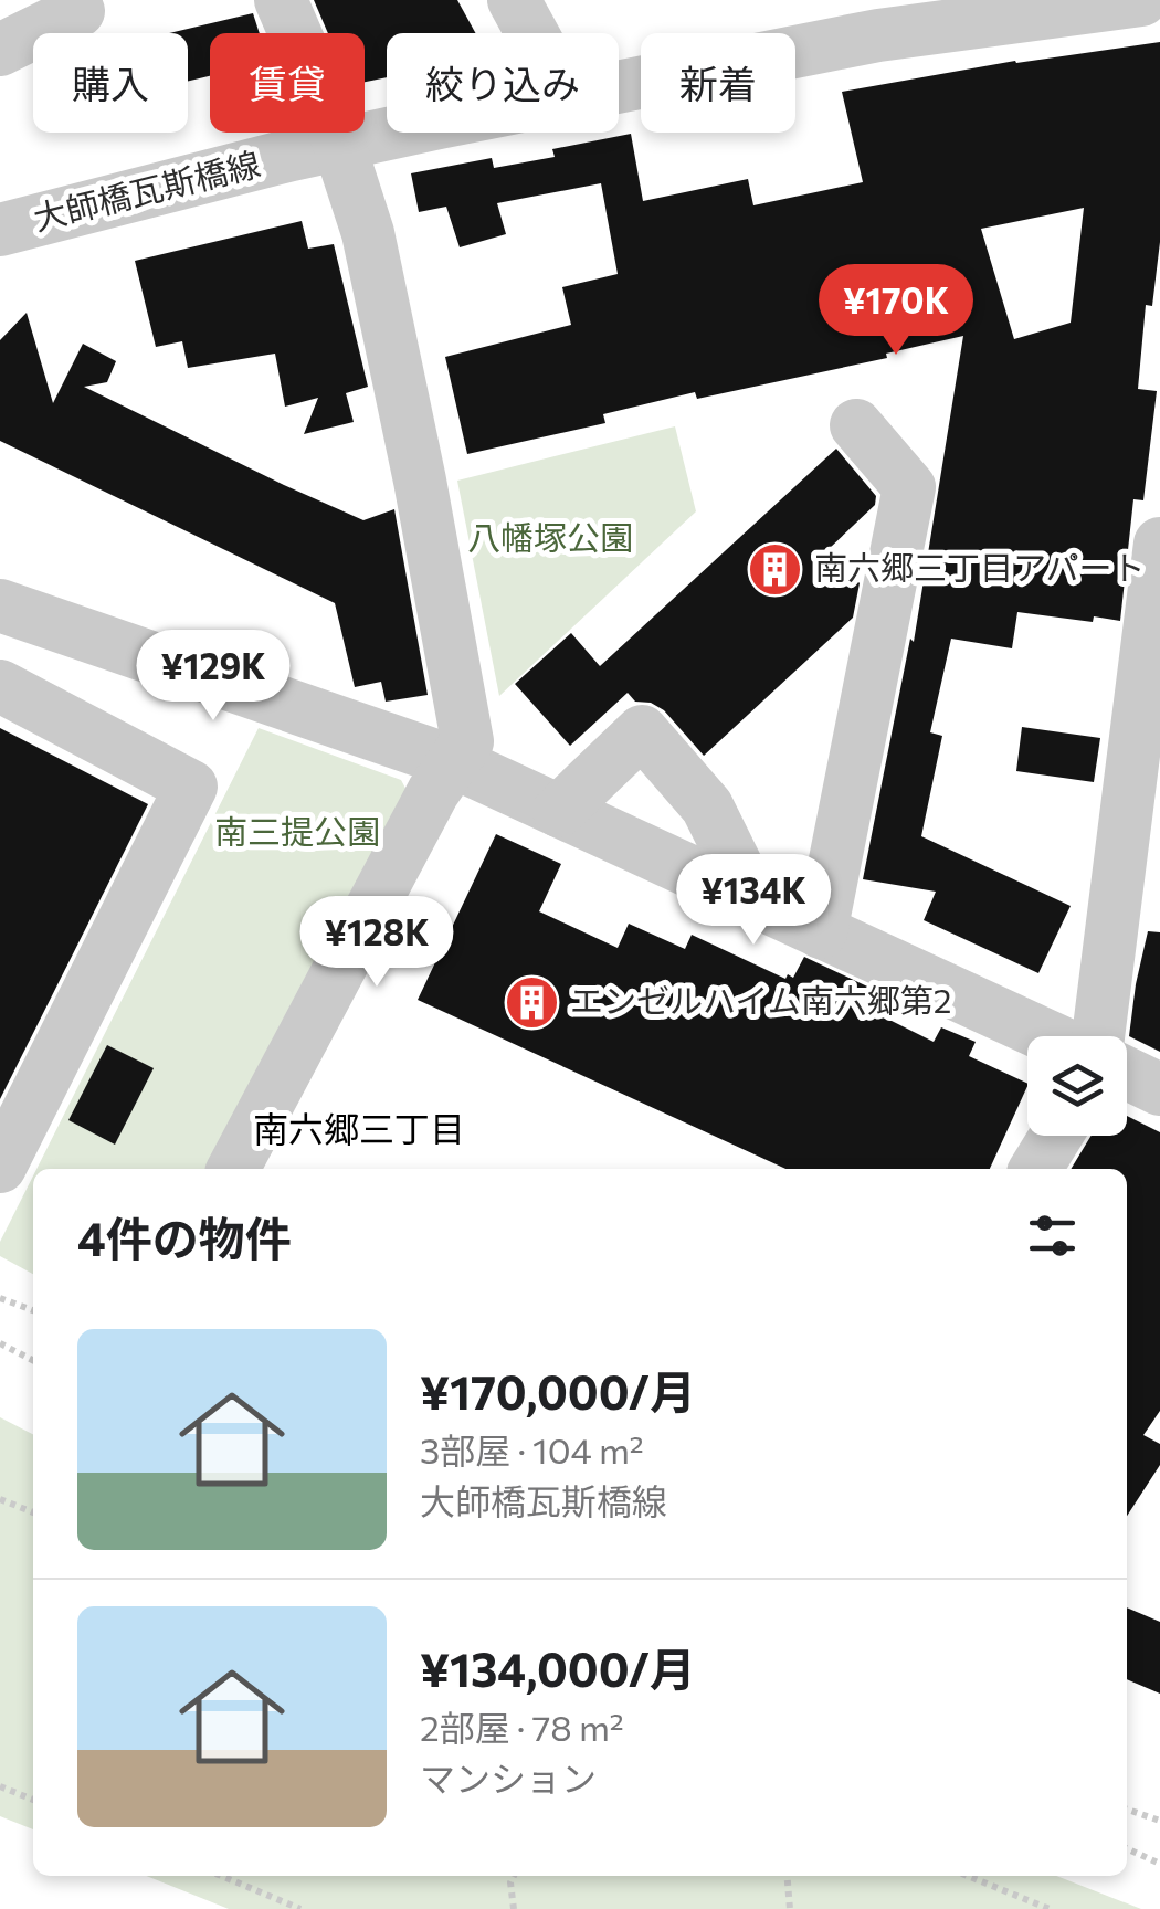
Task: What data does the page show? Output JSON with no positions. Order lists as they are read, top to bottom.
{
  "streets": {
    "street": ["大師橋瓦斯橋線"]
  },
  "districts": ["南六郷三丁目"],
  "parks": ["八幡塚公園", "南三提公園"],
  "places": {
    "building": ["南六郷三丁目アパート", "エンゼルハイム南六郷第2"]
  },
  "page": {
    "chip": [
      "購入",
      "賃貸",
      "絞り込み",
      "新着"
    ],
    "price": [
      "¥170K",
      "¥129K",
      "¥134K",
      "¥128K"
    ],
    "heading": "4件の物件",
    "list": [
      {
        "name": "¥170,000/月",
        "note": "3部屋 · 104 m² · 大師橋瓦斯橋線"
      },
      {
        "name": "¥134,000/月",
        "note": "2部屋 · 78 m² · マンション"
      }
    ]
  }
}
